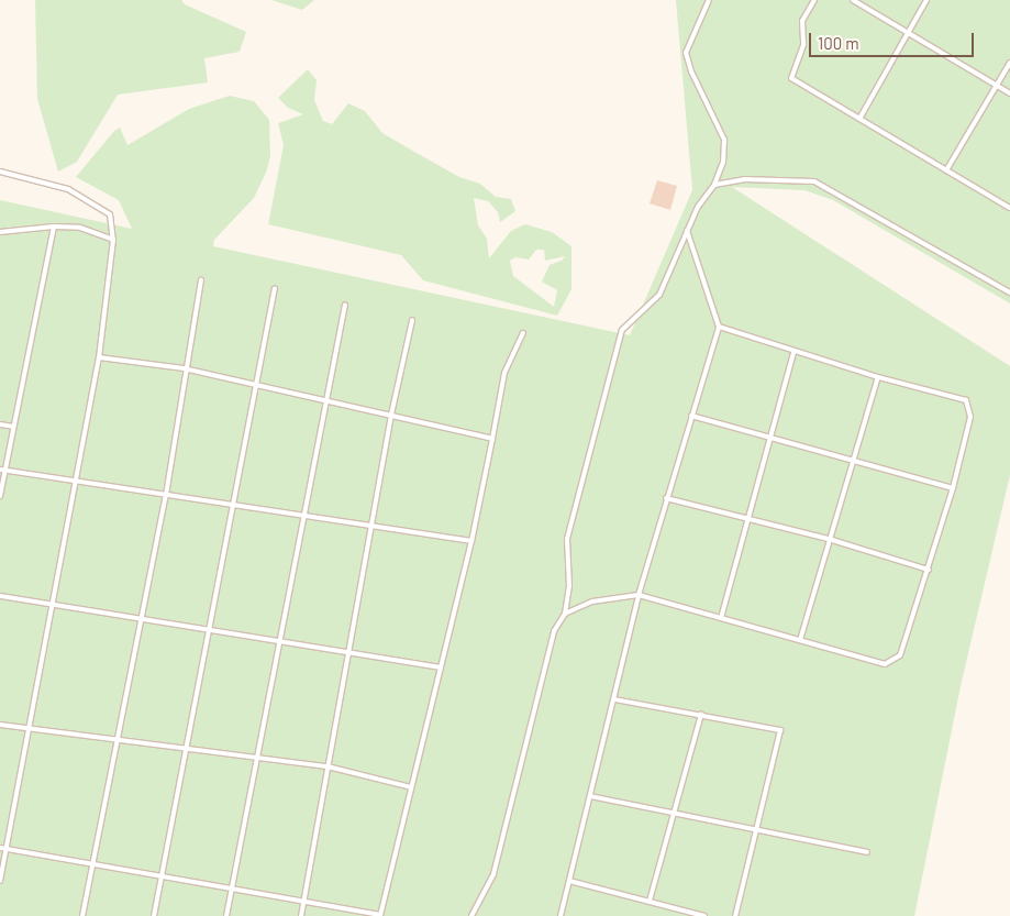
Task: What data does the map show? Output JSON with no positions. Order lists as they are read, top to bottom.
{
  "scale_bar": "100 m"
}
